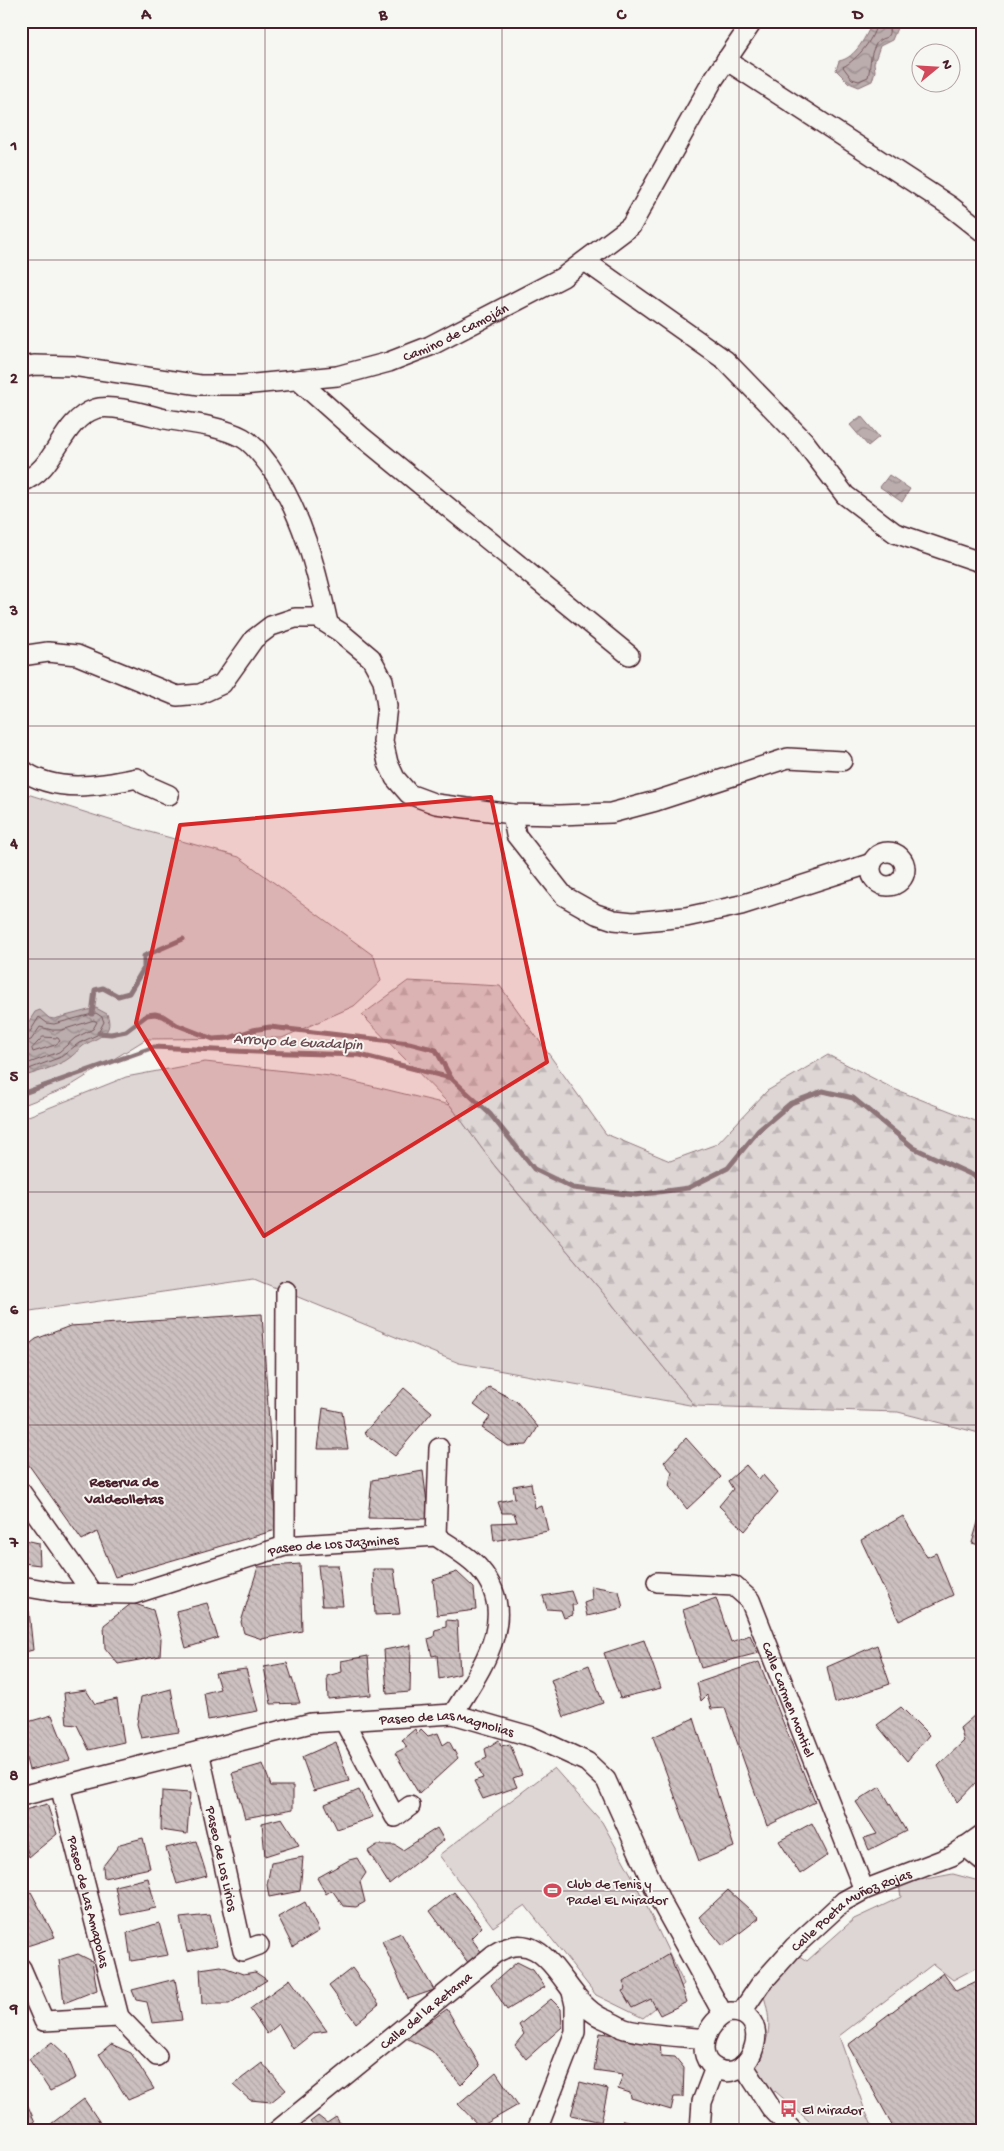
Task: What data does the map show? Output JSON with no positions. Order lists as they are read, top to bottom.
{
  "streets": {
    "street": [
      "Camino de Camoján",
      "Paseo de Los Jazmines",
      "Calle Carmen Montiel",
      "Paseo de Las Magnolias",
      "Paseo de Los Lirios",
      "Paseo de Las Amapolas",
      "Calle Poeta Muñoz Rojas",
      "Calle del la Retama"
    ]
  },
  "crossings": [
    ["Calle Carmen Montiel", "Calle Poeta Muñoz Rojas"],
    ["Paseo de Las Magnolias", "Paseo de Los Lirios"],
    ["Paseo de Las Magnolias", "Paseo de Las Amapolas"],
    ["Paseo de Las Magnolias", "Calle Poeta Muñoz Rojas"]
  ],
  "districts": ["Reserva de Valdeolletas"],
  "water": ["Arroyo de Guadalpin"],
  "places": {
    "sports": ["Club de Tenis y Padel EL Mirador"],
    "bus stop": ["El Mirador"]
  },
  "north": "right",
  "grid": {
    "columns": [
      "A",
      "B",
      "C",
      "D"
    ],
    "rows": [
      "1",
      "2",
      "3",
      "4",
      "5",
      "6",
      "7",
      "8",
      "9"
    ]
  }
}
